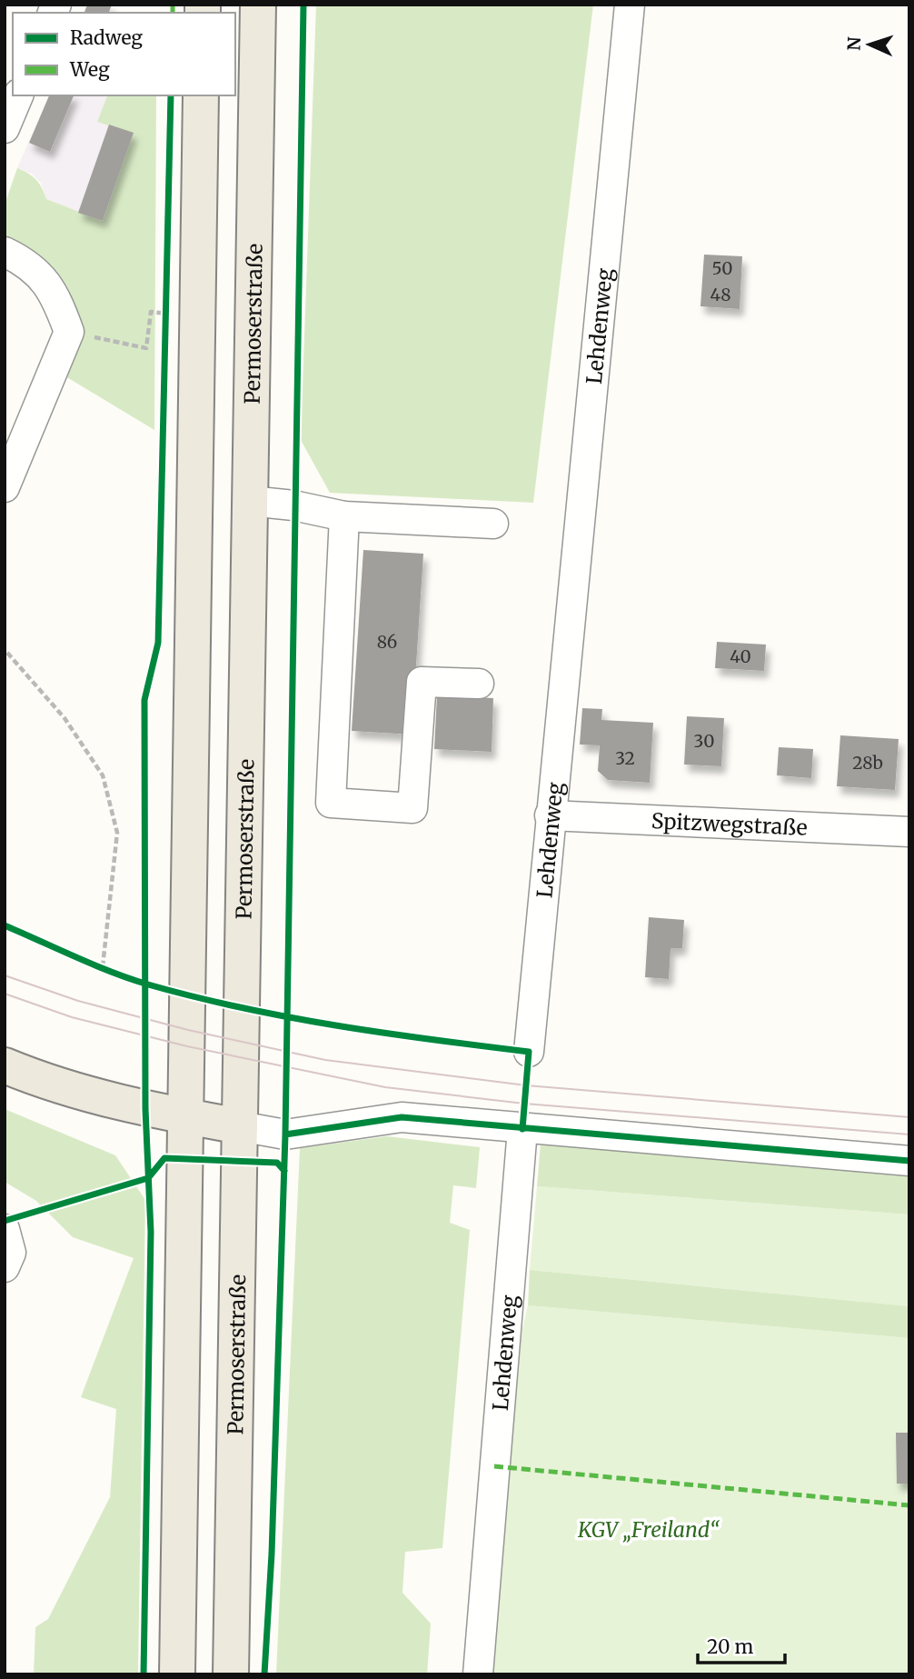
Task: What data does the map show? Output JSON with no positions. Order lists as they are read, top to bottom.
{
  "streets": {
    "main road": ["Permoserstraße"],
    "street": ["Lehdenweg", "Spitzwegstraße"]
  },
  "crossings": [
    ["Lehdenweg", "Spitzwegstraße"]
  ],
  "parks": ["KGV „Freiland“"],
  "house_numbers": [
    "50",
    "48",
    "86",
    "40",
    "30",
    "32",
    "28b"
  ],
  "legend": ["Radweg", "Weg"],
  "scale_bar": "20 m",
  "north": "left"
}
